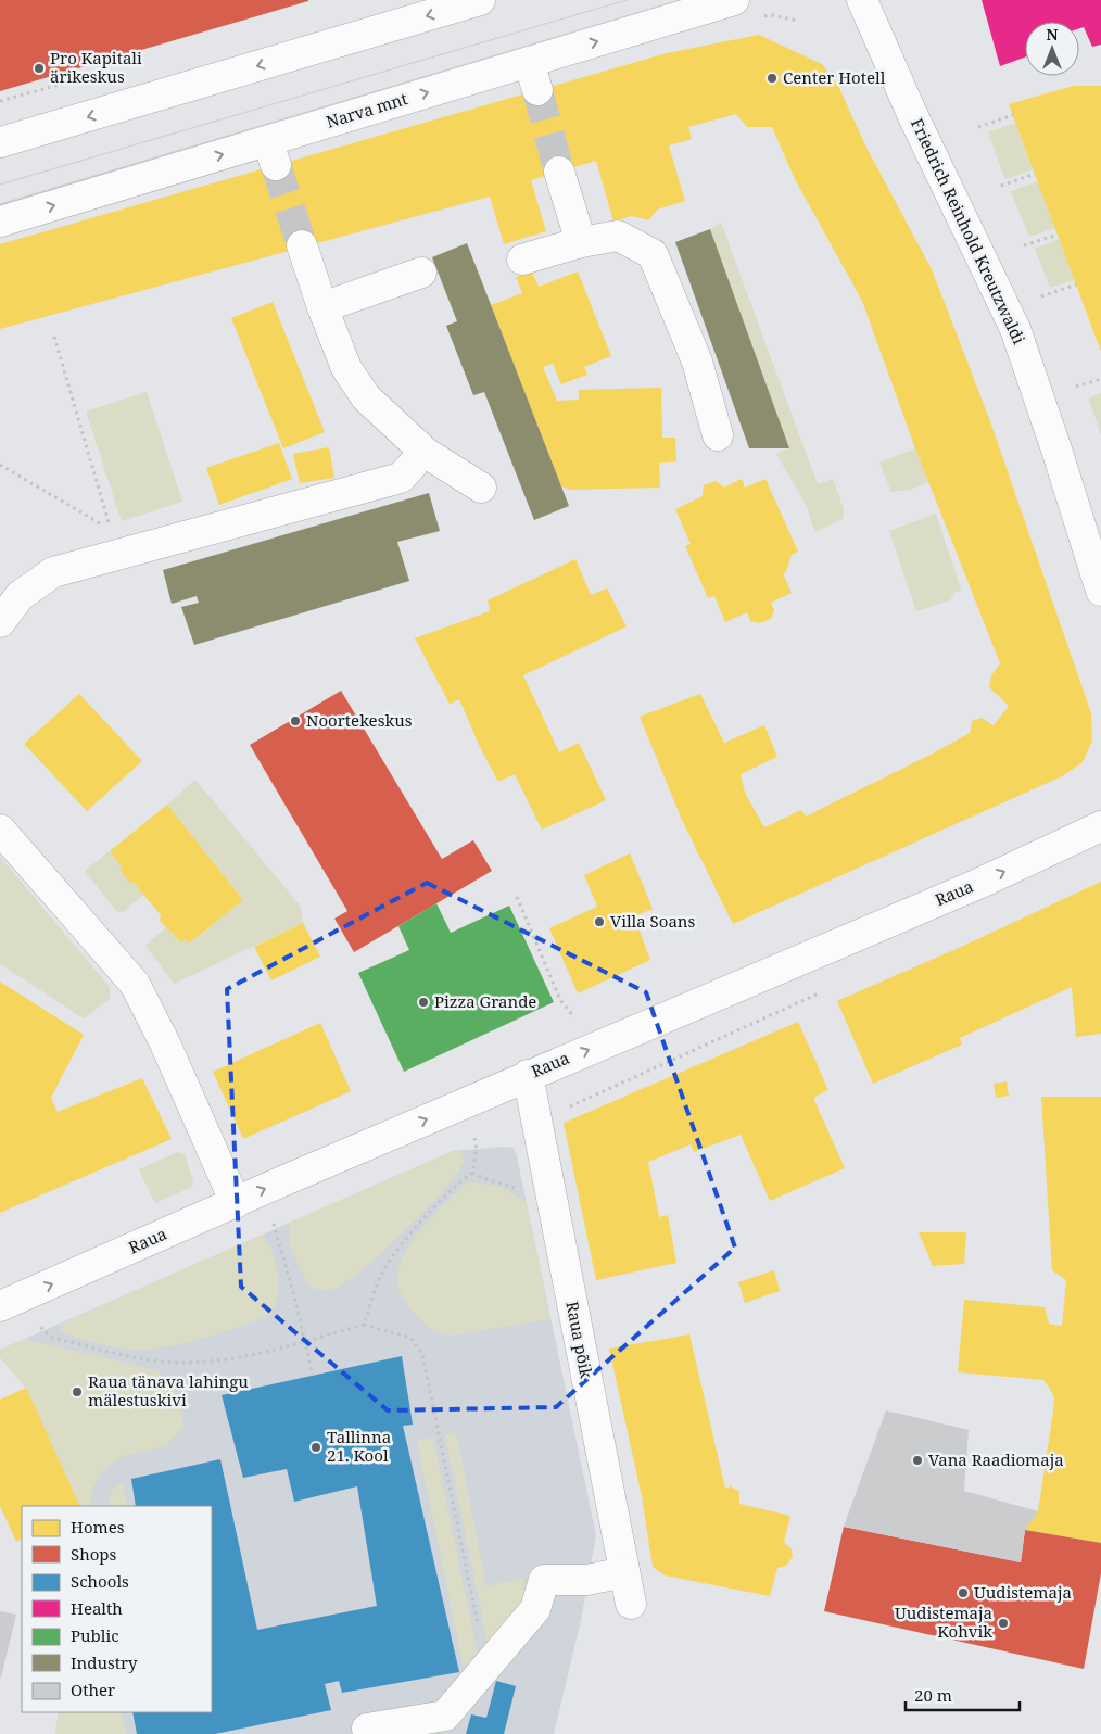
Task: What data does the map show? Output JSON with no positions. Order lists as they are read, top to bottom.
{
  "streets": {
    "street": [
      "Narva mnt",
      "Friedrich Reinhold Kreutzwaldi",
      "Raua",
      "Raua põik"
    ]
  },
  "crossings": [
    ["Raua", "Raua põik"]
  ],
  "one_way": ["Raua"],
  "places": [
    "Pro Kapitali ärikeskus",
    "Center Hotell",
    "Noortekeskus",
    "Villa Soans",
    "Pizza Grande",
    "Raua tänava lahingu mälestuskivi",
    "Tallinna 21. Kool",
    "Vana Raadiomaja",
    "Uudistemaja",
    "Uudistemaja Kohvik"
  ],
  "legend": [
    "Homes",
    "Shops",
    "Schools",
    "Health",
    "Public",
    "Industry",
    "Other"
  ],
  "scale_bar": "20 m",
  "north": "top"
}
